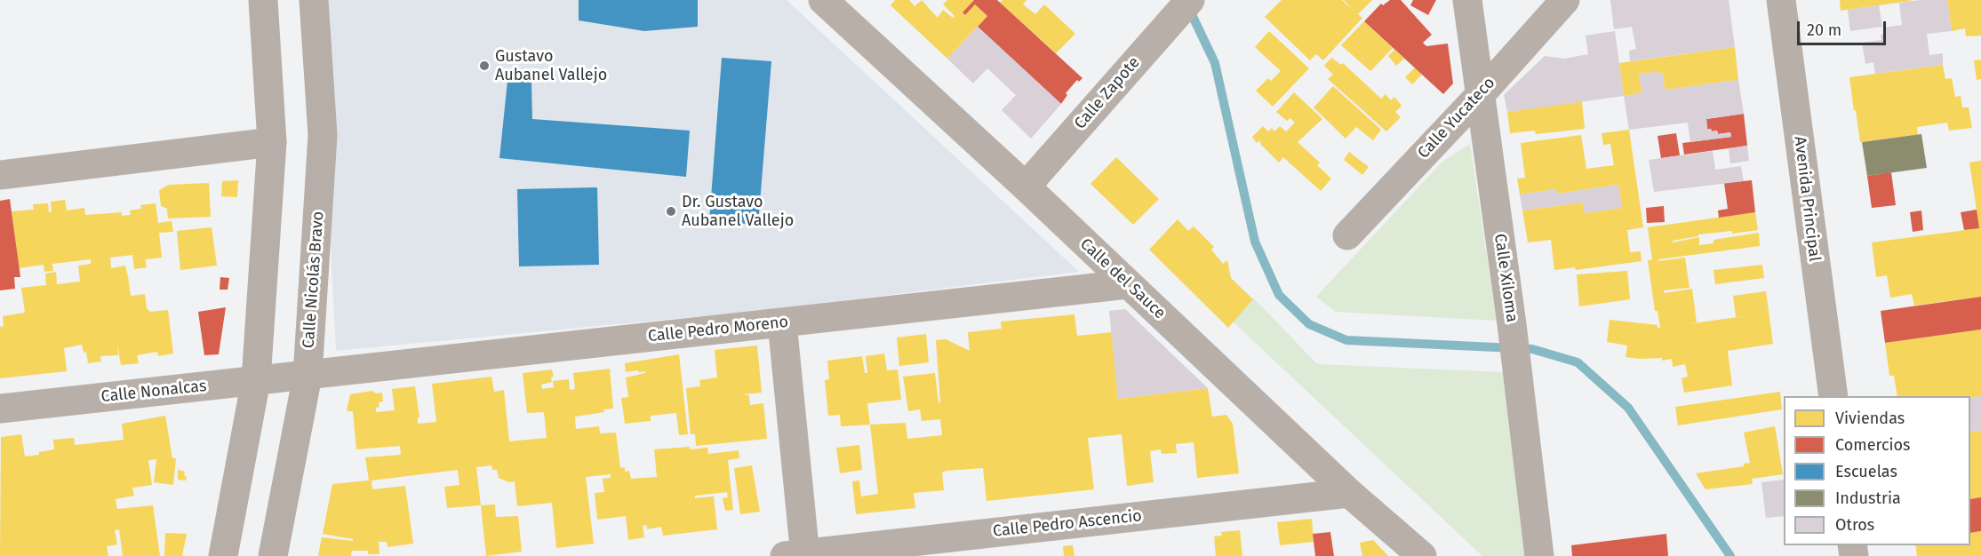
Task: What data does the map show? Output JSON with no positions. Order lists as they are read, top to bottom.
{
  "streets": {
    "main road": ["Calle Nicolás Bravo"],
    "street": [
      "Calle Zapote",
      "Calle Yucateco",
      "Avenida Principal",
      "Calle Xiloma",
      "Calle del Sauce",
      "Calle Pedro Moreno",
      "Calle Nonalcas",
      "Calle Pedro Ascencio"
    ]
  },
  "crossings": [
    ["Calle Zapote", "Calle del Sauce"],
    ["Calle Yucateco", "Calle Xiloma"],
    ["Calle del Sauce", "Calle Pedro Moreno"],
    ["Calle del Sauce", "Calle Pedro Ascencio"],
    ["Calle Nicolás Bravo", "Calle Pedro Moreno"],
    ["Calle Nicolás Bravo", "Calle Nonalcas"],
    ["Calle Pedro Moreno", "Calle Nonalcas"]
  ],
  "places": ["Gustavo Aubanel Vallejo", "Dr. Gustavo Aubanel Vallejo"],
  "legend": [
    "Viviendas",
    "Comercios",
    "Escuelas",
    "Industria",
    "Otros"
  ],
  "scale_bar": "20 m"
}
